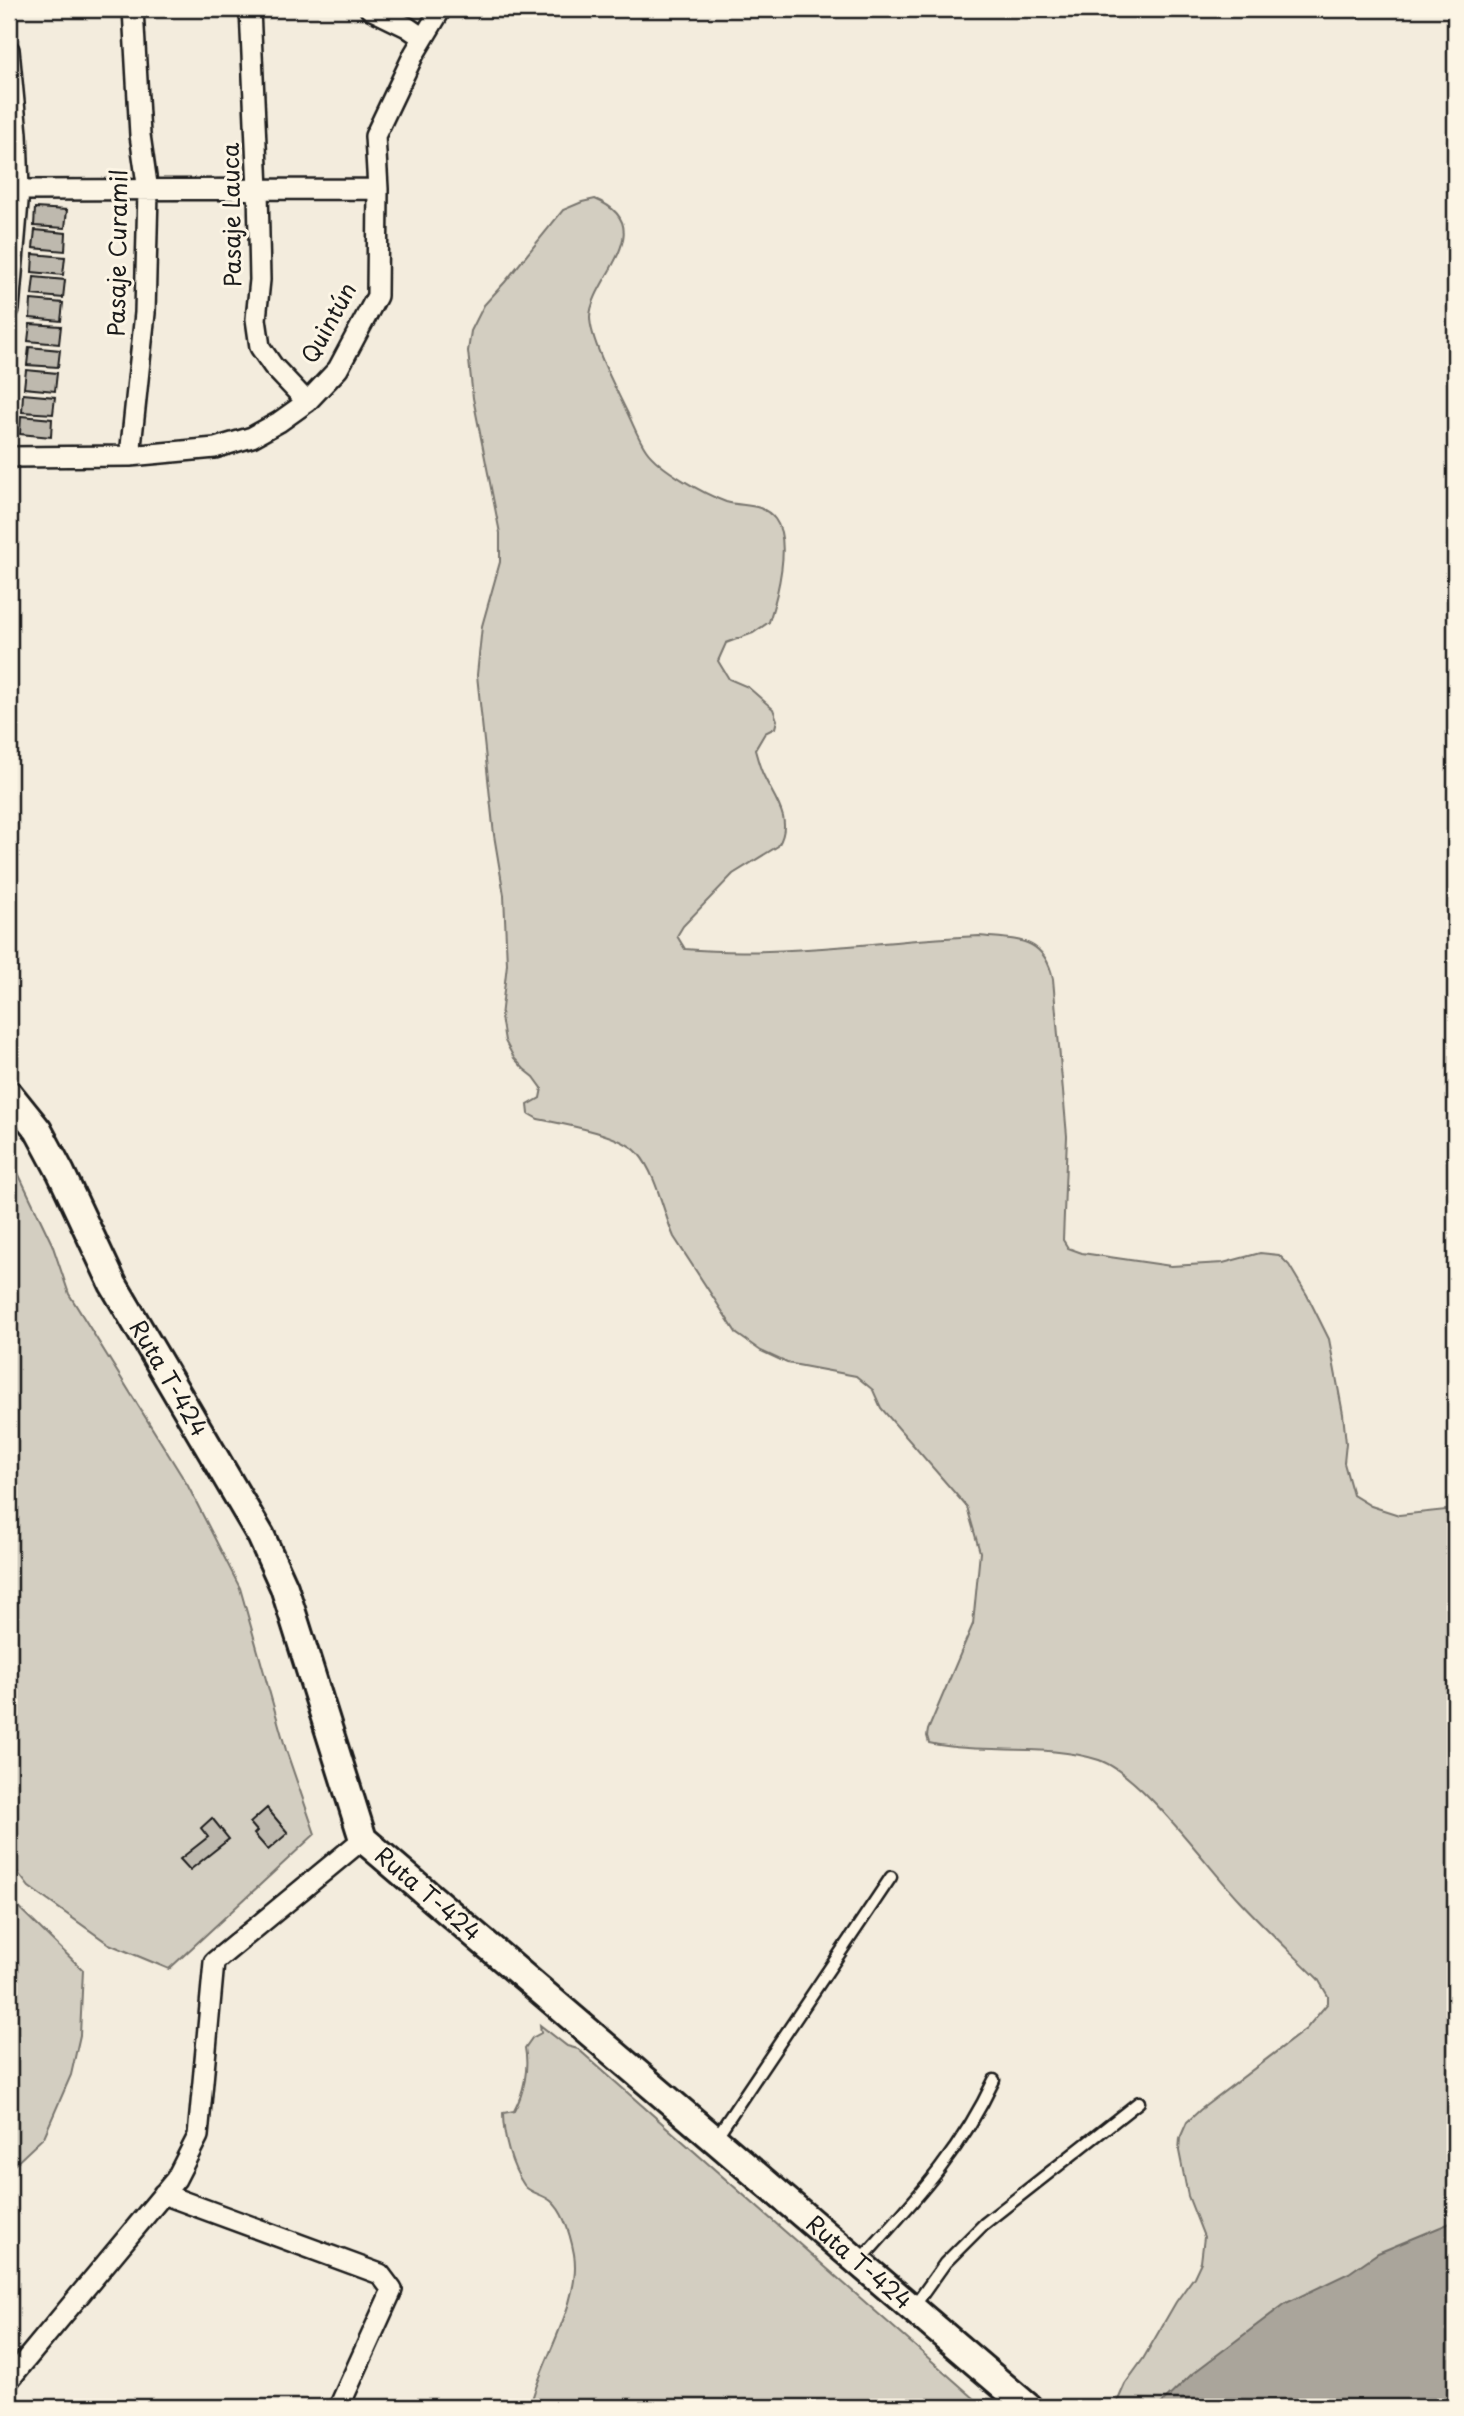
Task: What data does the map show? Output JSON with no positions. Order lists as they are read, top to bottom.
{
  "streets": {
    "street": [
      "Pasaje Lauca",
      "Pasaje Curamil",
      "Quintún",
      "Ruta T-424"
    ]
  },
  "crossings": [
    ["Pasaje Lauca", "Quintún"],
    ["Pasaje Curamil", "Quintún"]
  ]
}
